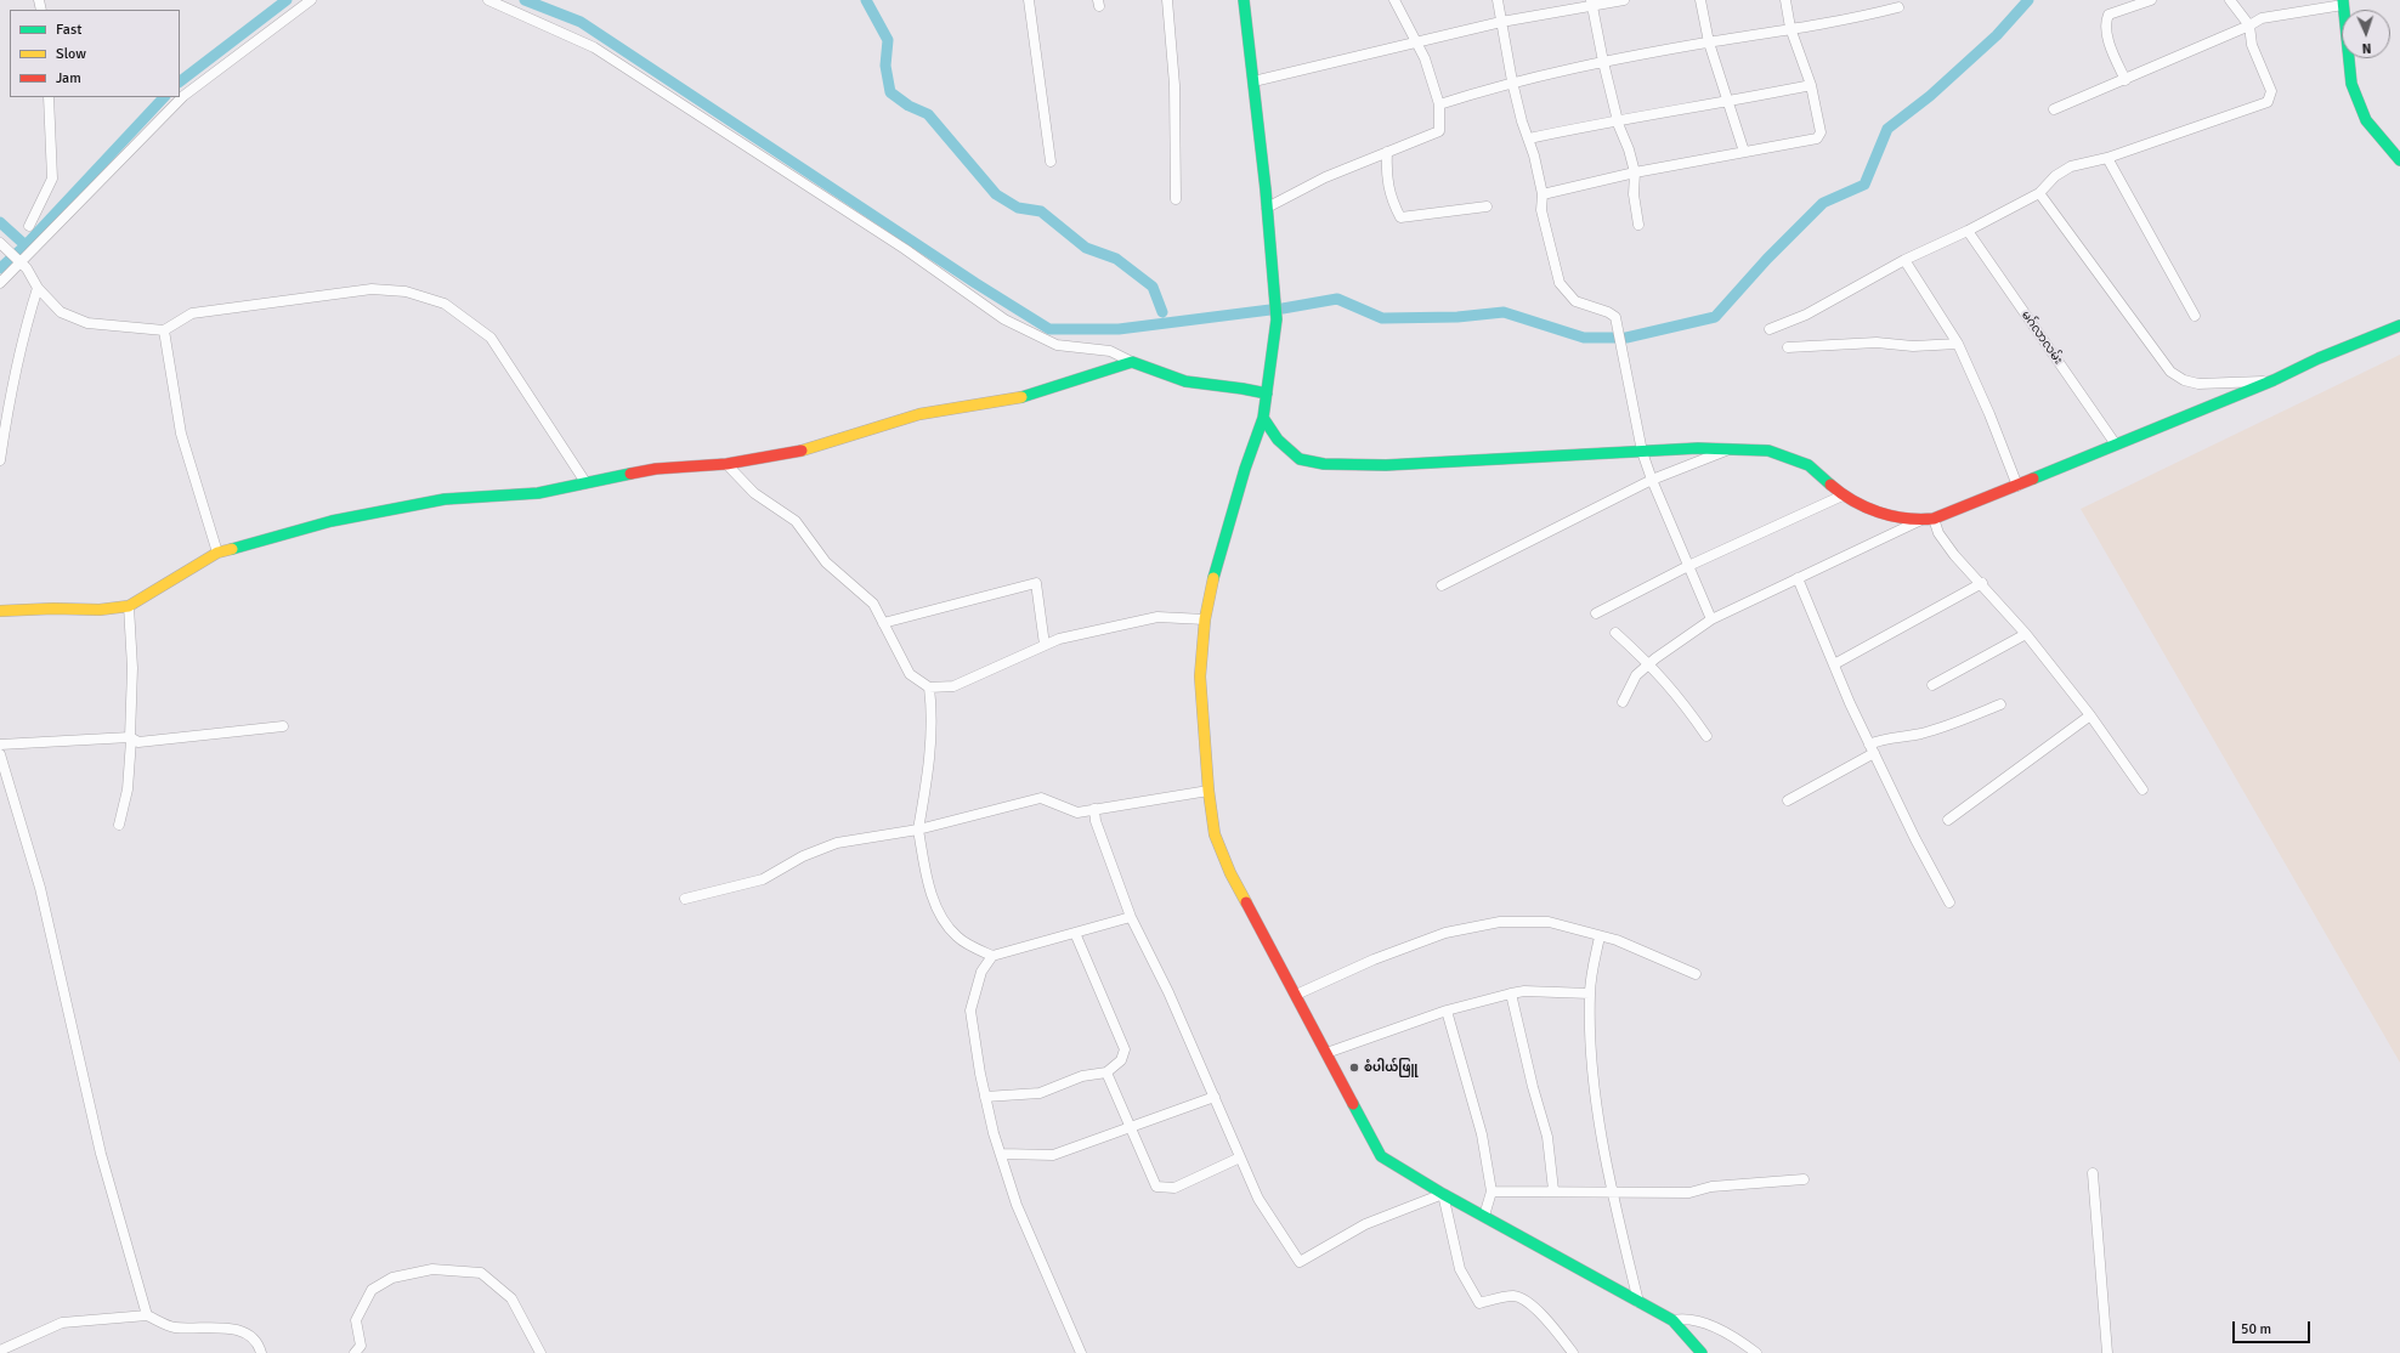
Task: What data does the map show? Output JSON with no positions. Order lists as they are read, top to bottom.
{
  "streets": {
    "street": ["မဂ်လာလမ်း"]
  },
  "places": ["စံပါယ်ဖြူ"],
  "legend": ["Fast", "Slow", "Jam"],
  "scale_bar": "50 m",
  "north": "bottom"
}
